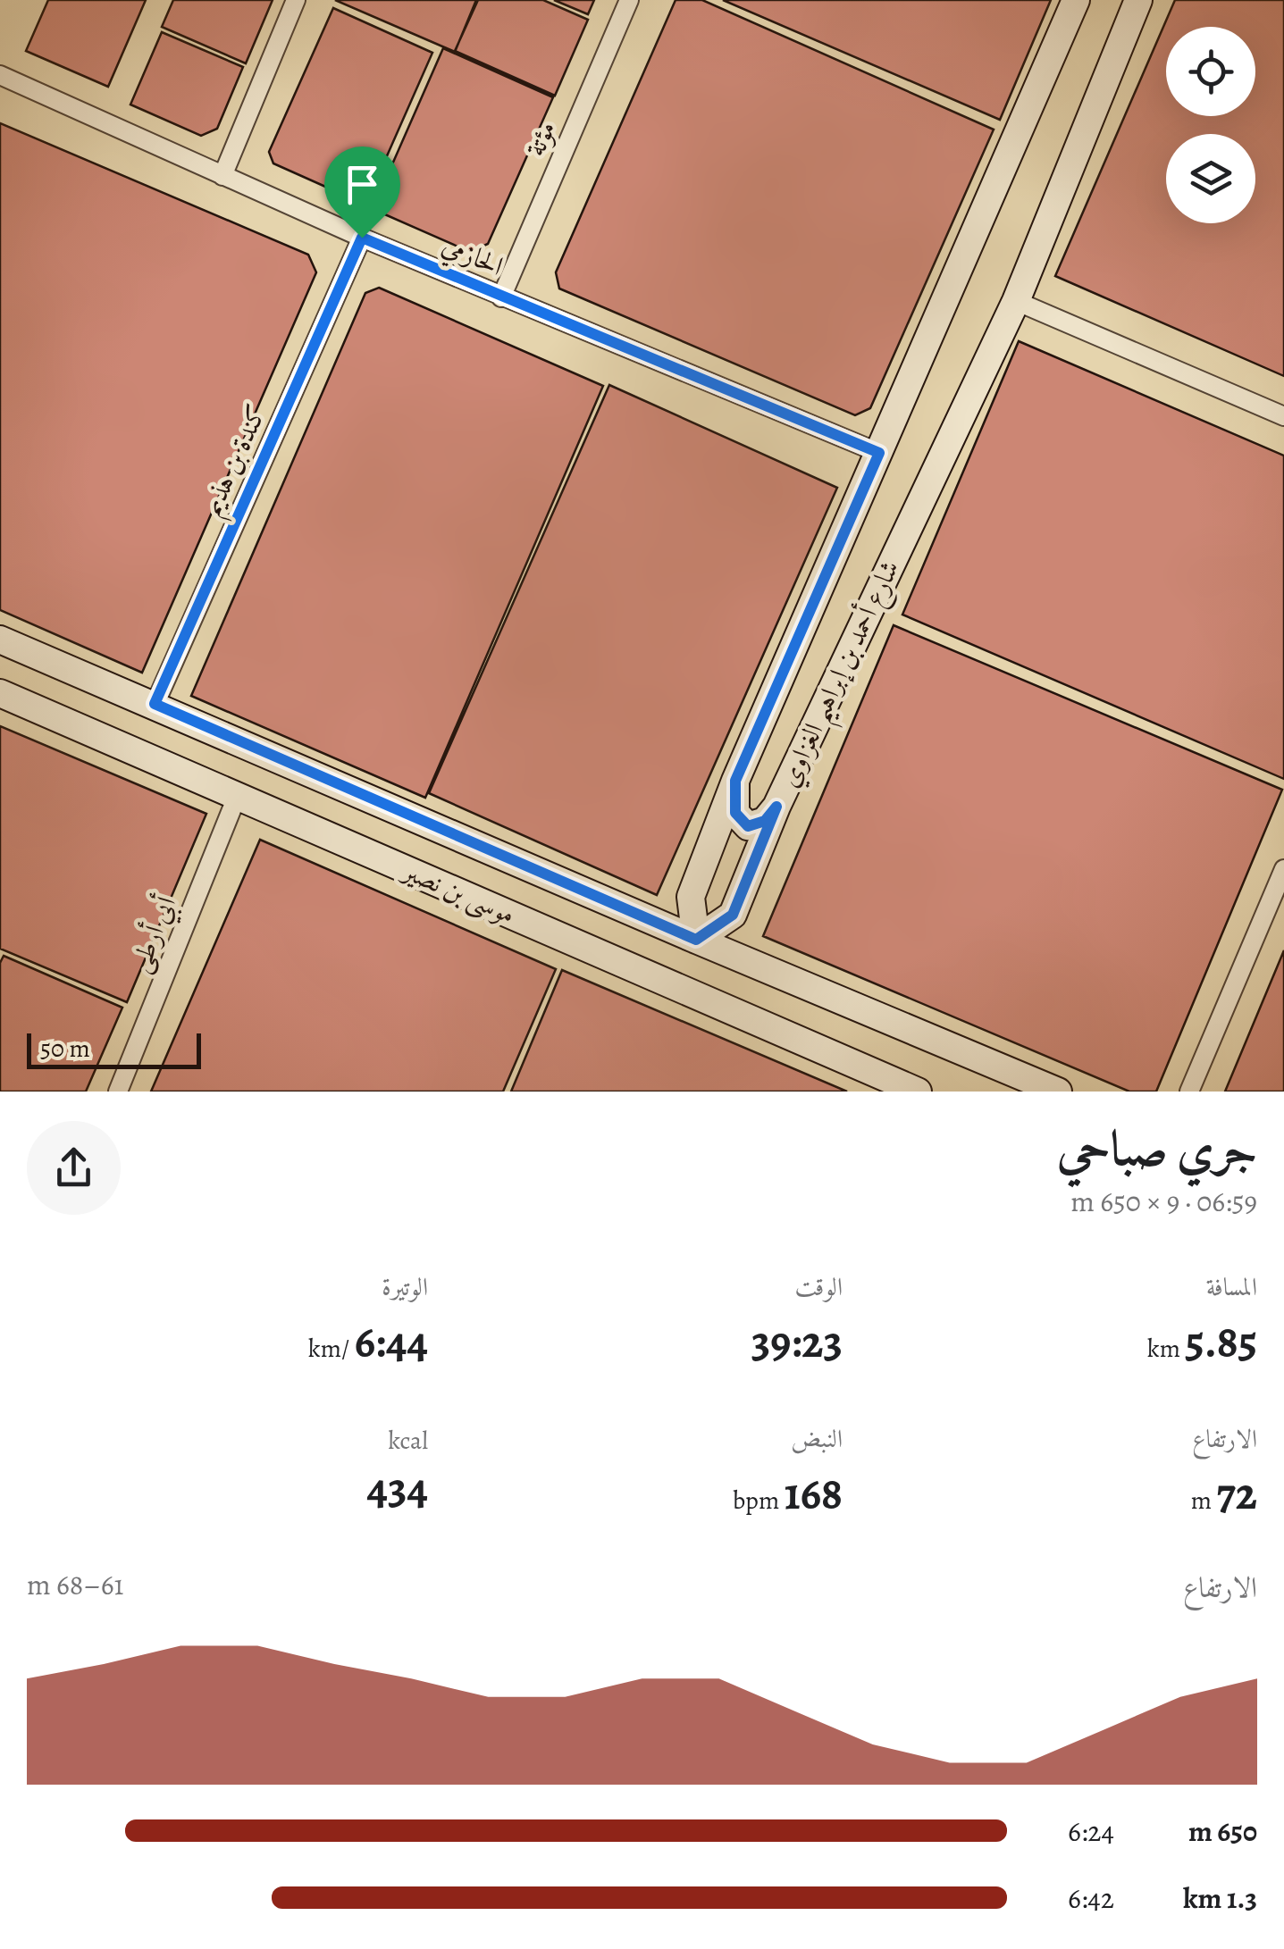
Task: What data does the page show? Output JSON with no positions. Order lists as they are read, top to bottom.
{
  "streets": {
    "street": [
      "مؤتة",
      "الحازمي",
      "كندة بن هذيم",
      "شارع أحمد بن إبراهيم الغزاوي",
      "موسى بن نصير",
      "أبي أرطى"
    ]
  },
  "crossings": [
    ["مؤتة", "الحازمي"],
    ["الحازمي", "كندة بن هذيم"],
    ["الحازمي", "شارع أحمد بن إبراهيم الغزاوي"],
    ["موسى بن نصير", "أبي أرطى"]
  ],
  "scale_bar": "50 m",
  "page": {
    "scale": "50 m",
    "heading": ["جري صباحي", "06:59 · 9 × 650 m"],
    "stats": [
      ["المسافة", "5.85 km"],
      ["الوقت", "39:23"],
      ["الوتيرة", "6:44 /km"],
      ["الارتفاع", "72 m"],
      ["النبض", "168 bpm"],
      ["kcal", "434"]
    ],
    "chart": ["الارتفاع", "61–68 m"],
    "list": [
      {
        "name": "650 m",
        "note": "6:24"
      },
      {
        "name": "1.3 km",
        "note": "6:42"
      }
    ]
  }
}
